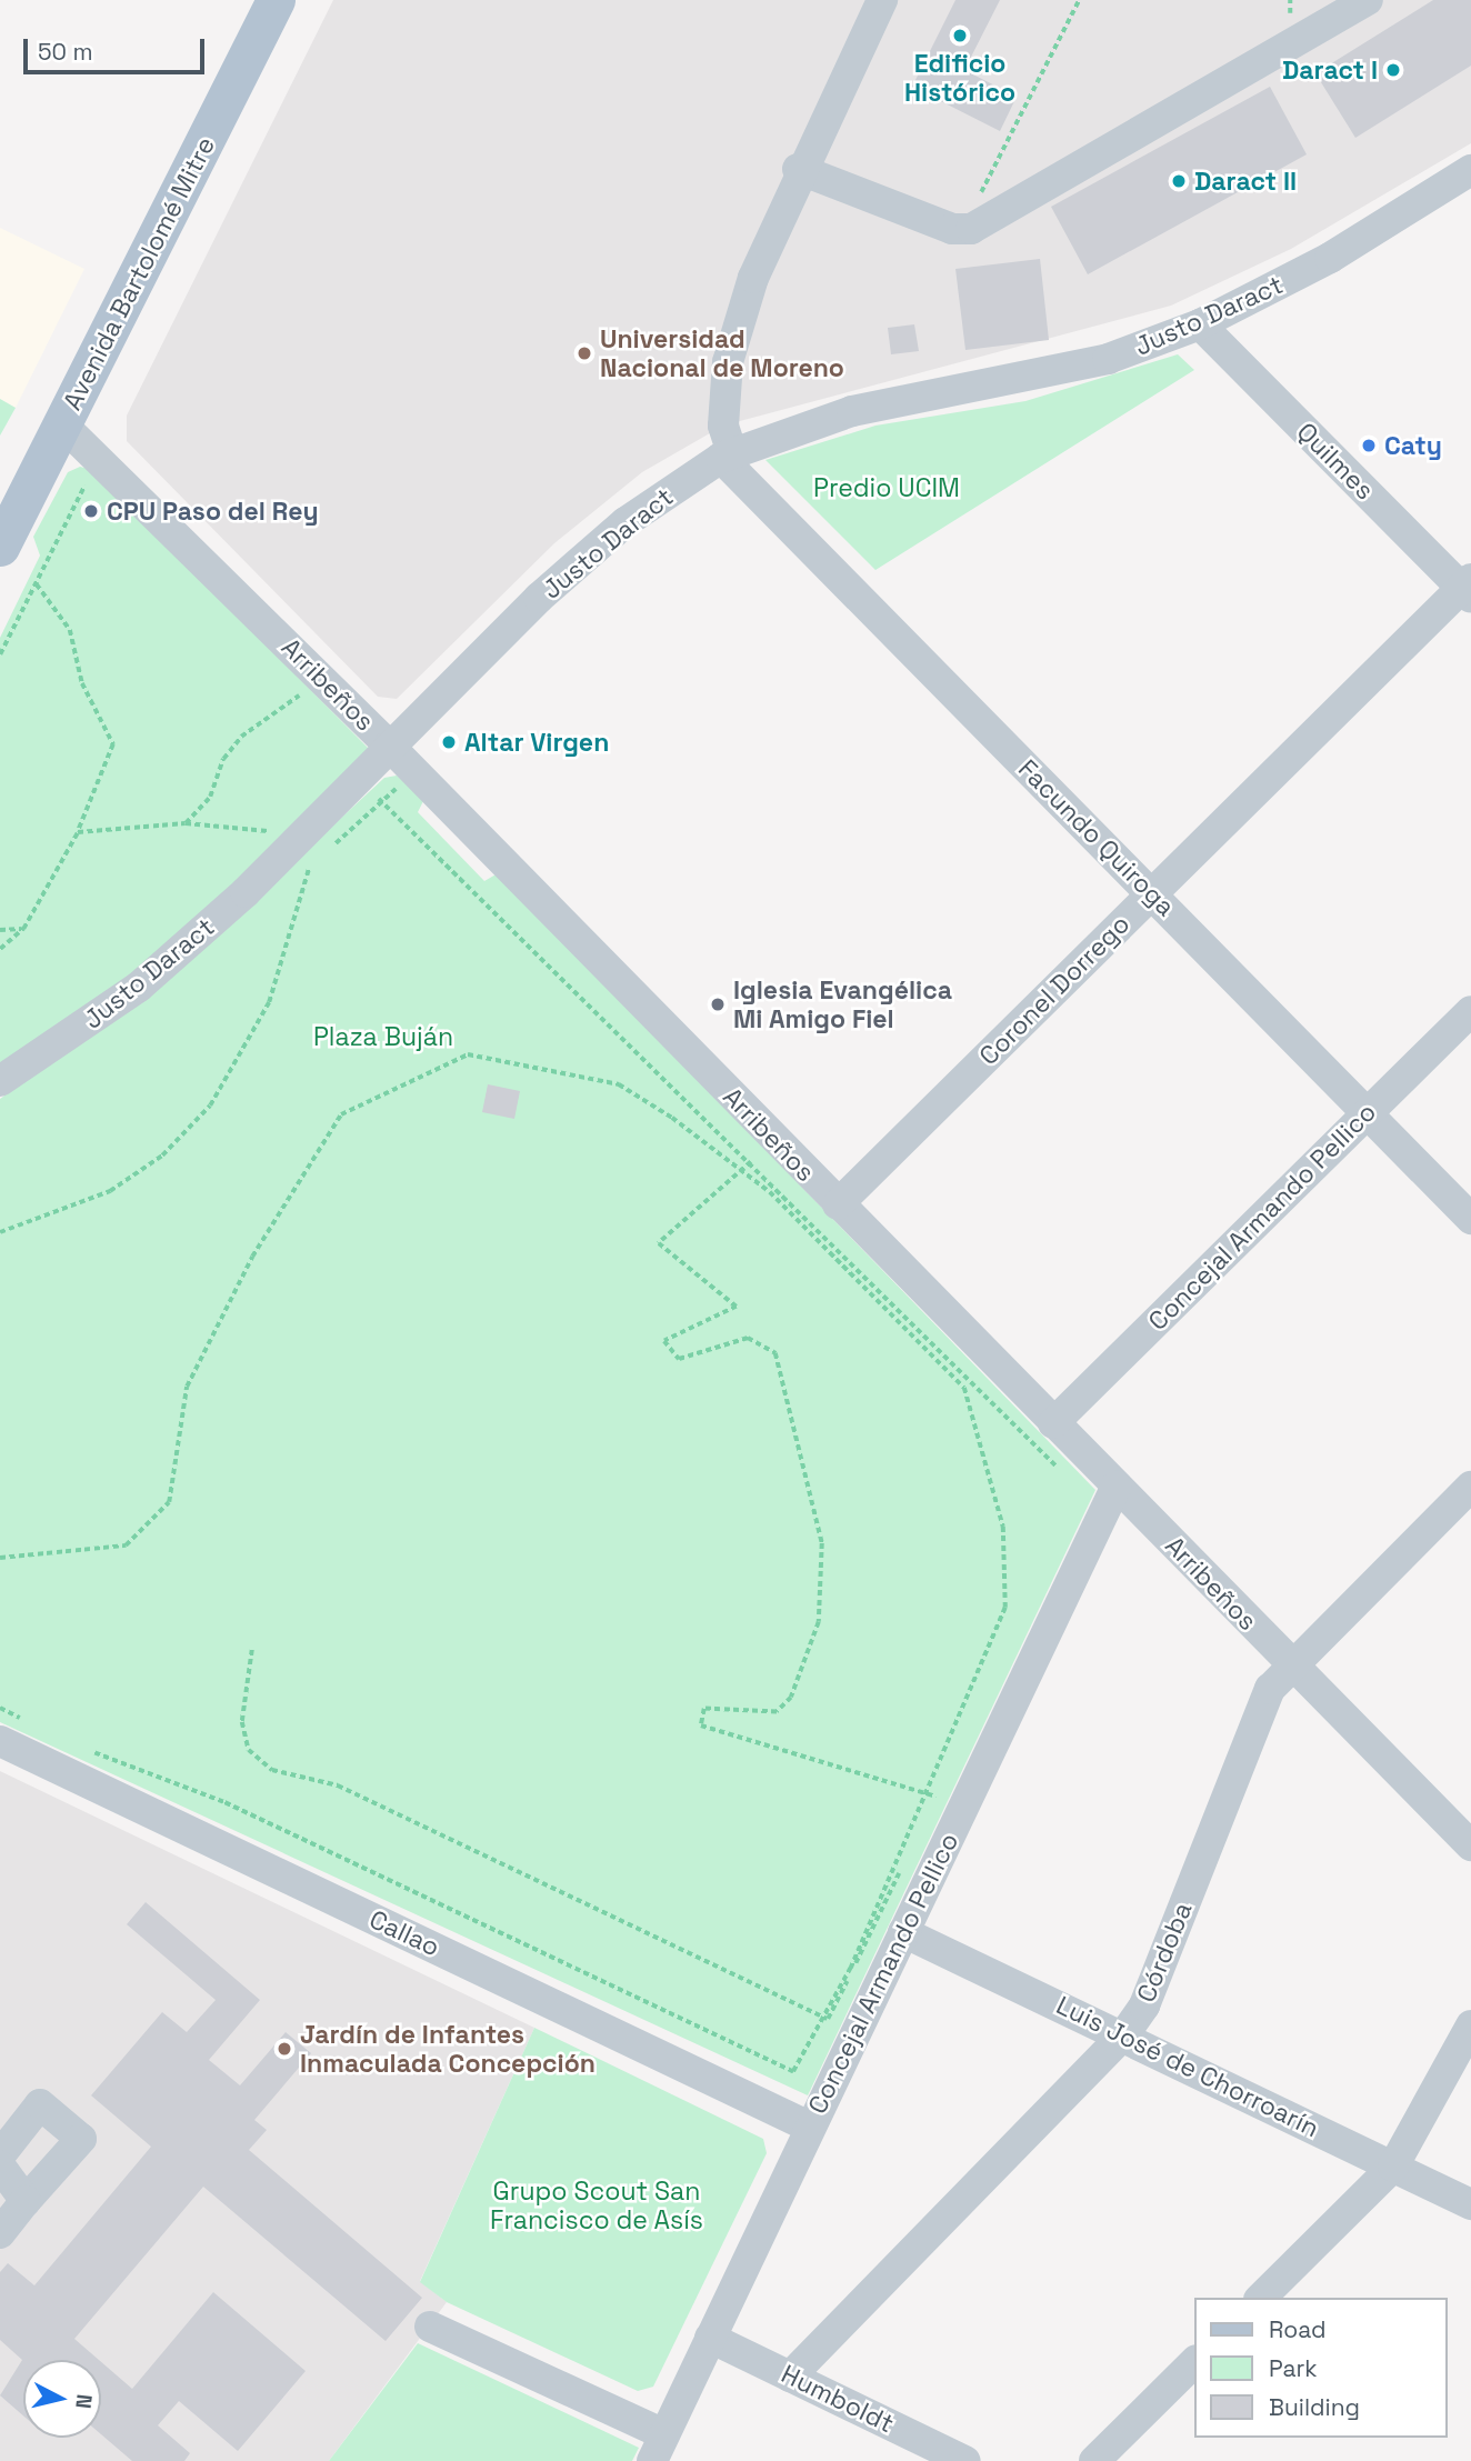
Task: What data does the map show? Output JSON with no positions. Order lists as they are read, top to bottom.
{
  "streets": {
    "main road": ["Avenida Bartolomé Mitre"],
    "street": [
      "Justo Daract",
      "Quilmes",
      "Arribeños",
      "Facundo Quiroga",
      "Coronel Dorrego",
      "Concejal Armando Pellico",
      "Callao",
      "Córdoba",
      "Luis José de Chorroarín",
      "Humboldt"
    ]
  },
  "crossings": [
    ["Avenida Bartolomé Mitre", "Arribeños"],
    ["Justo Daract", "Quilmes"],
    ["Justo Daract", "Arribeños"],
    ["Justo Daract", "Facundo Quiroga"],
    ["Quilmes", "Coronel Dorrego"],
    ["Arribeños", "Coronel Dorrego"],
    ["Arribeños", "Concejal Armando Pellico"],
    ["Arribeños", "Córdoba"],
    ["Facundo Quiroga", "Coronel Dorrego"],
    ["Facundo Quiroga", "Concejal Armando Pellico"],
    ["Concejal Armando Pellico", "Callao"],
    ["Concejal Armando Pellico", "Luis José de Chorroarín"],
    ["Concejal Armando Pellico", "Humboldt"],
    ["Córdoba", "Luis José de Chorroarín"],
    ["Córdoba", "Humboldt"]
  ],
  "parks": ["Predio UCIM", "Plaza Buján", "Grupo Scout San Francisco de Asís"],
  "places": [
    "Edificio Histórico",
    "Daract I",
    "Daract II",
    "Universidad Nacional de Moreno",
    "Caty",
    "CPU Paso del Rey",
    "Altar Virgen",
    "Iglesia Evangélica Mi Amigo Fiel",
    "Jardín de Infantes Inmaculada Concepción"
  ],
  "legend": ["Road", "Park", "Building"],
  "scale_bar": "50 m",
  "north": "right"
}
